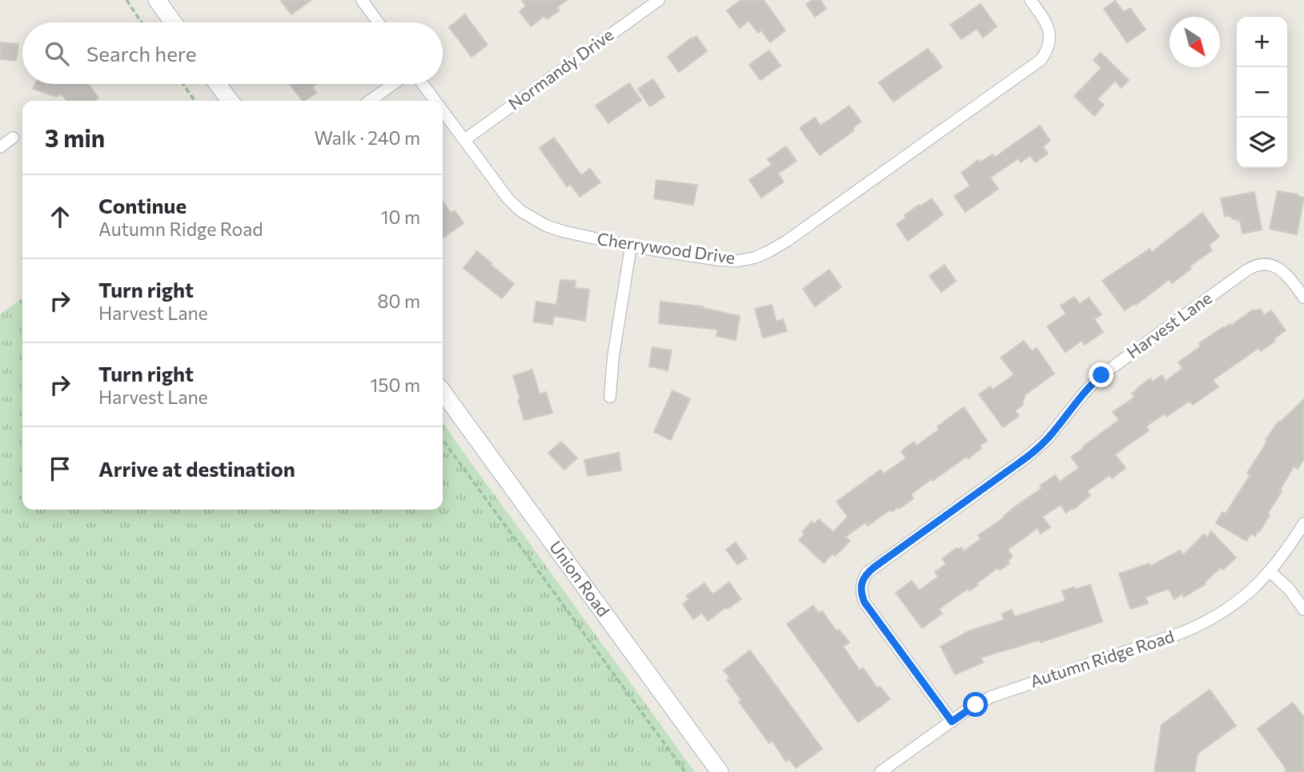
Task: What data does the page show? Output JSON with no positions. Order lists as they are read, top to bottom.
{
  "streets": {
    "main road": ["Union Road"],
    "street": [
      "Normandy Drive",
      "Cherrywood Drive",
      "Harvest Lane",
      "Autumn Ridge Road"
    ]
  },
  "crossings": [
    ["Normandy Drive", "Cherrywood Drive"],
    ["Harvest Lane", "Autumn Ridge Road"]
  ],
  "north": "bottom right",
  "page": {
    "map_buttons": ["+", "−"],
    "search": "Search here",
    "heading": ["3 min", "Walk · 240 m"],
    "list": [
      ["Continue", "Autumn Ridge Road", "10 m"],
      ["Turn right", "Harvest Lane", "80 m"],
      ["Turn right", "Harvest Lane", "150 m"],
      "Arrive at destination"
    ]
  }
}
